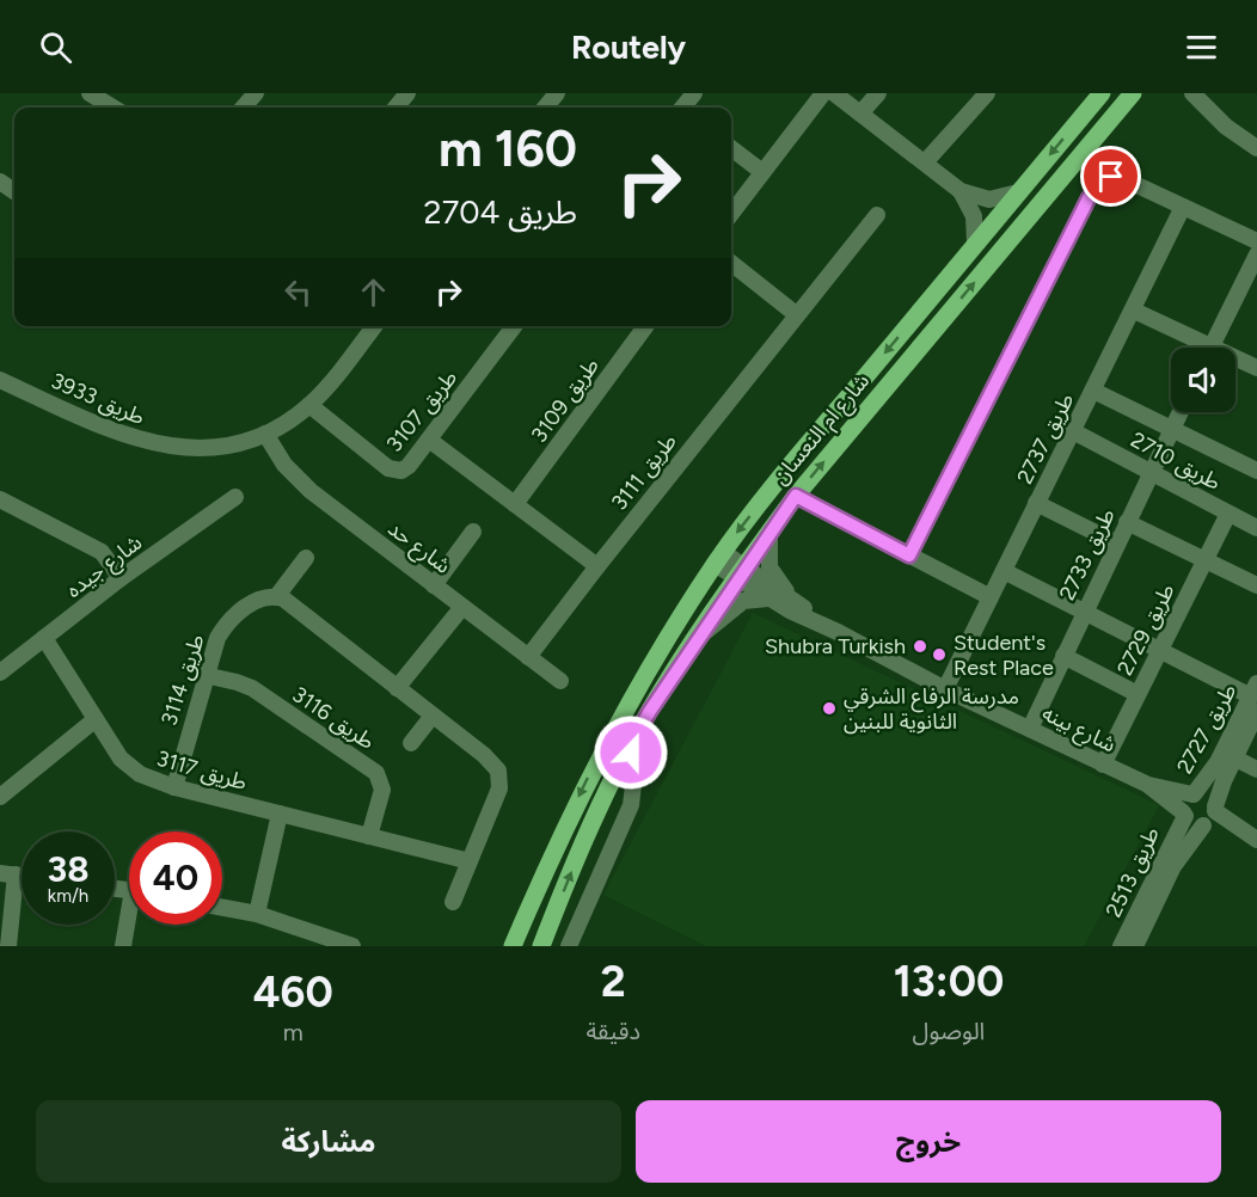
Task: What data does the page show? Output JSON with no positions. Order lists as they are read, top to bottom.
{
  "streets": {
    "main road": ["شارع ام النعسان"],
    "street": [
      "طريق 3933",
      "طريق 3109",
      "طريق 3107",
      "طريق 2737",
      "طريق 2710",
      "طريق 3111",
      "شارع حد",
      "طريق 2733",
      "شارع جيده",
      "طريق 2729",
      "طريق 3114",
      "طريق 3116",
      "شارع بينه",
      "طريق 2727",
      "طريق 3117",
      "طريق 2513"
    ]
  },
  "crossings": [
    ["طريق 3933", "طريق 3107"],
    ["طريق 3933", "شارع حد"],
    ["شارع ام النعسان", "شارع بينه"],
    ["طريق 2737", "طريق 2710"],
    ["طريق 2737", "شارع بينه"],
    ["طريق 2710", "طريق 2733"],
    ["طريق 2710", "طريق 2729"],
    ["طريق 3111", "شارع حد"],
    ["طريق 2733", "شارع بينه"],
    ["شارع جيده", "طريق 3117"],
    ["طريق 2729", "شارع بينه"],
    ["طريق 3114", "طريق 3116"],
    ["طريق 3114", "طريق 3117"],
    ["طريق 3116", "طريق 3117"],
    ["شارع بينه", "طريق 2727"],
    ["شارع بينه", "طريق 2513"],
    ["طريق 2727", "طريق 2513"]
  ],
  "places": ["Shubra Turkish", "Student's Rest Place", "مدرسة الرفاع الشرقي الثانوية للبنين"],
  "page": {
    "header": "Routely",
    "turn": ["160 m", "طريق 2704"],
    "speed": "38 km/h",
    "limit": "40",
    "eta": [
      "13:00",
      "الوصول",
      "2",
      "دقيقة",
      "460",
      "m"
    ],
    "buttons": ["خروج", "مشاركة"]
  }
}
